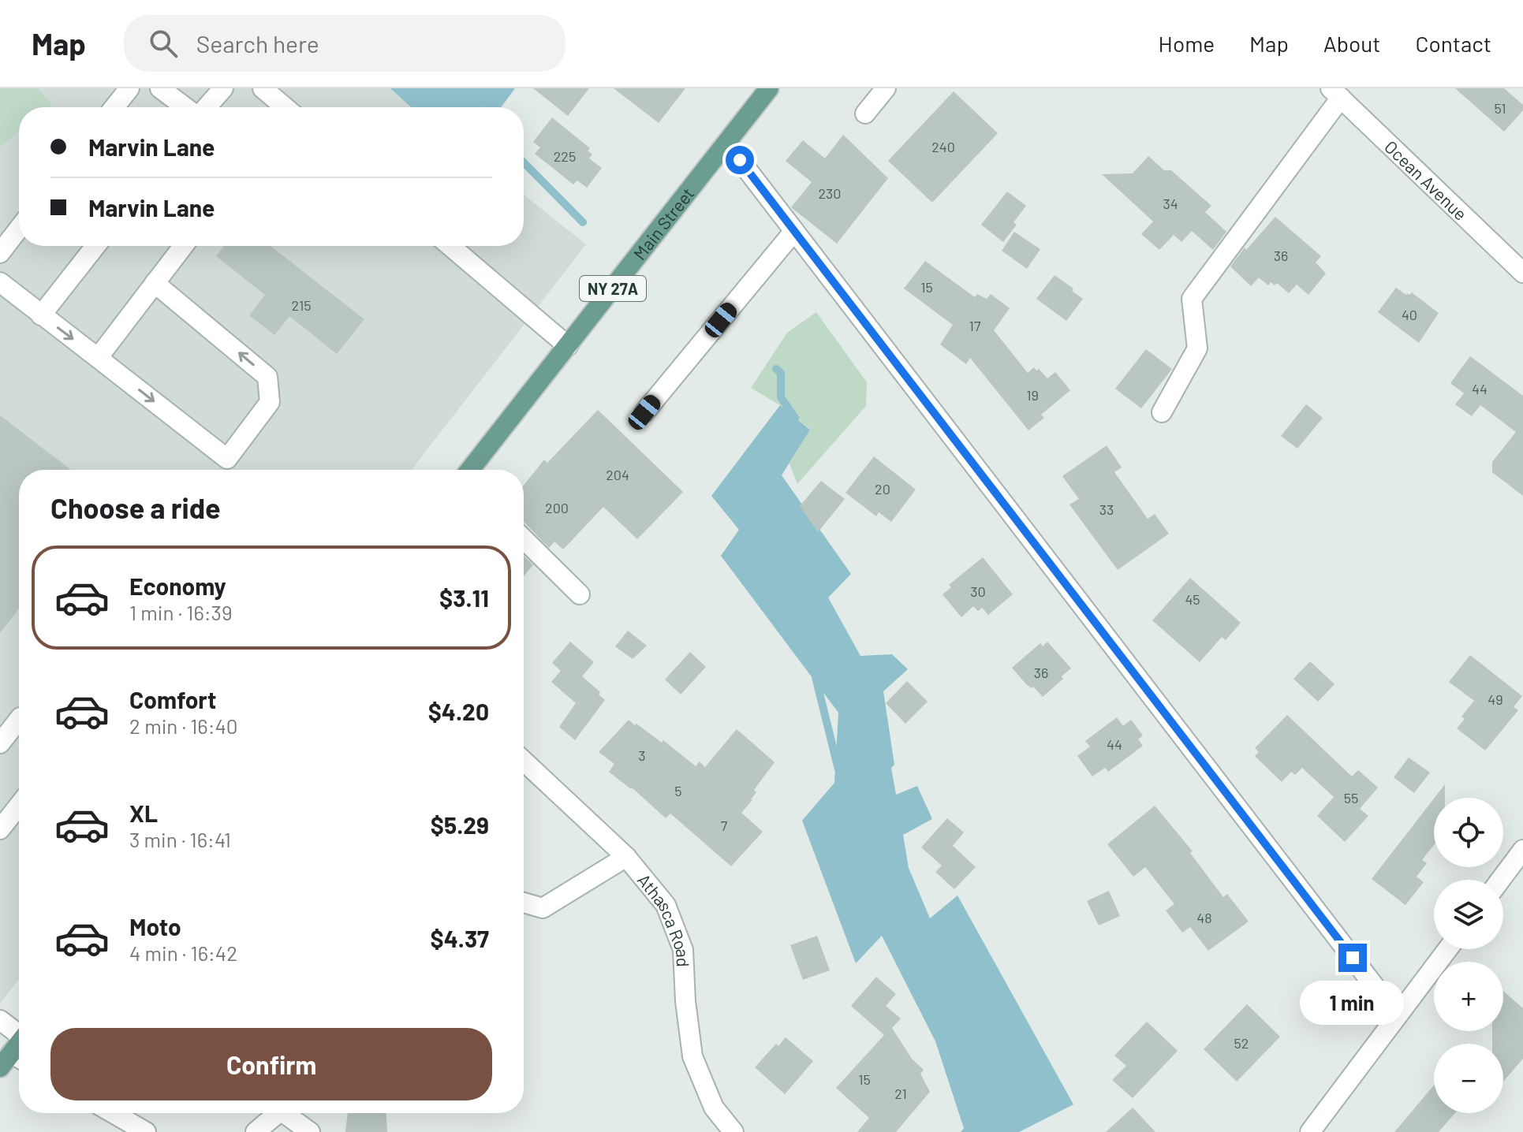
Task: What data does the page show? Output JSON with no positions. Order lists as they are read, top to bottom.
{
  "streets": {
    "main road": ["Main Street", "NY 27A"],
    "street": ["Ocean Avenue", "Athasca Road"]
  },
  "house_numbers": [
    "51",
    "240",
    "225",
    "230",
    "34",
    "36",
    "15",
    "215",
    "40",
    "17",
    "44",
    "19",
    "204",
    "20",
    "200",
    "33",
    "30",
    "45",
    "36",
    "49",
    "44",
    "3",
    "5",
    "55",
    "7",
    "48",
    "52",
    "15",
    "21"
  ],
  "page": {
    "header": "Map",
    "search": "Search here",
    "nav": [
      "Home",
      "Map",
      "About",
      "Contact"
    ],
    "banner": ["Marvin Lane", "Marvin Lane"],
    "heading": "Choose a ride",
    "list": [
      {
        "name": "Economy",
        "note": "1 min · 16:39",
        "value": "$3.11"
      },
      {
        "name": "Comfort",
        "note": "2 min · 16:40",
        "value": "$4.20"
      },
      {
        "name": "XL",
        "note": "3 min · 16:41",
        "value": "$5.29"
      },
      {
        "name": "Moto",
        "note": "4 min · 16:42",
        "value": "$4.37"
      }
    ],
    "map_buttons": ["+", "−"],
    "bubble": "1 min",
    "buttons": "Confirm"
  }
}
